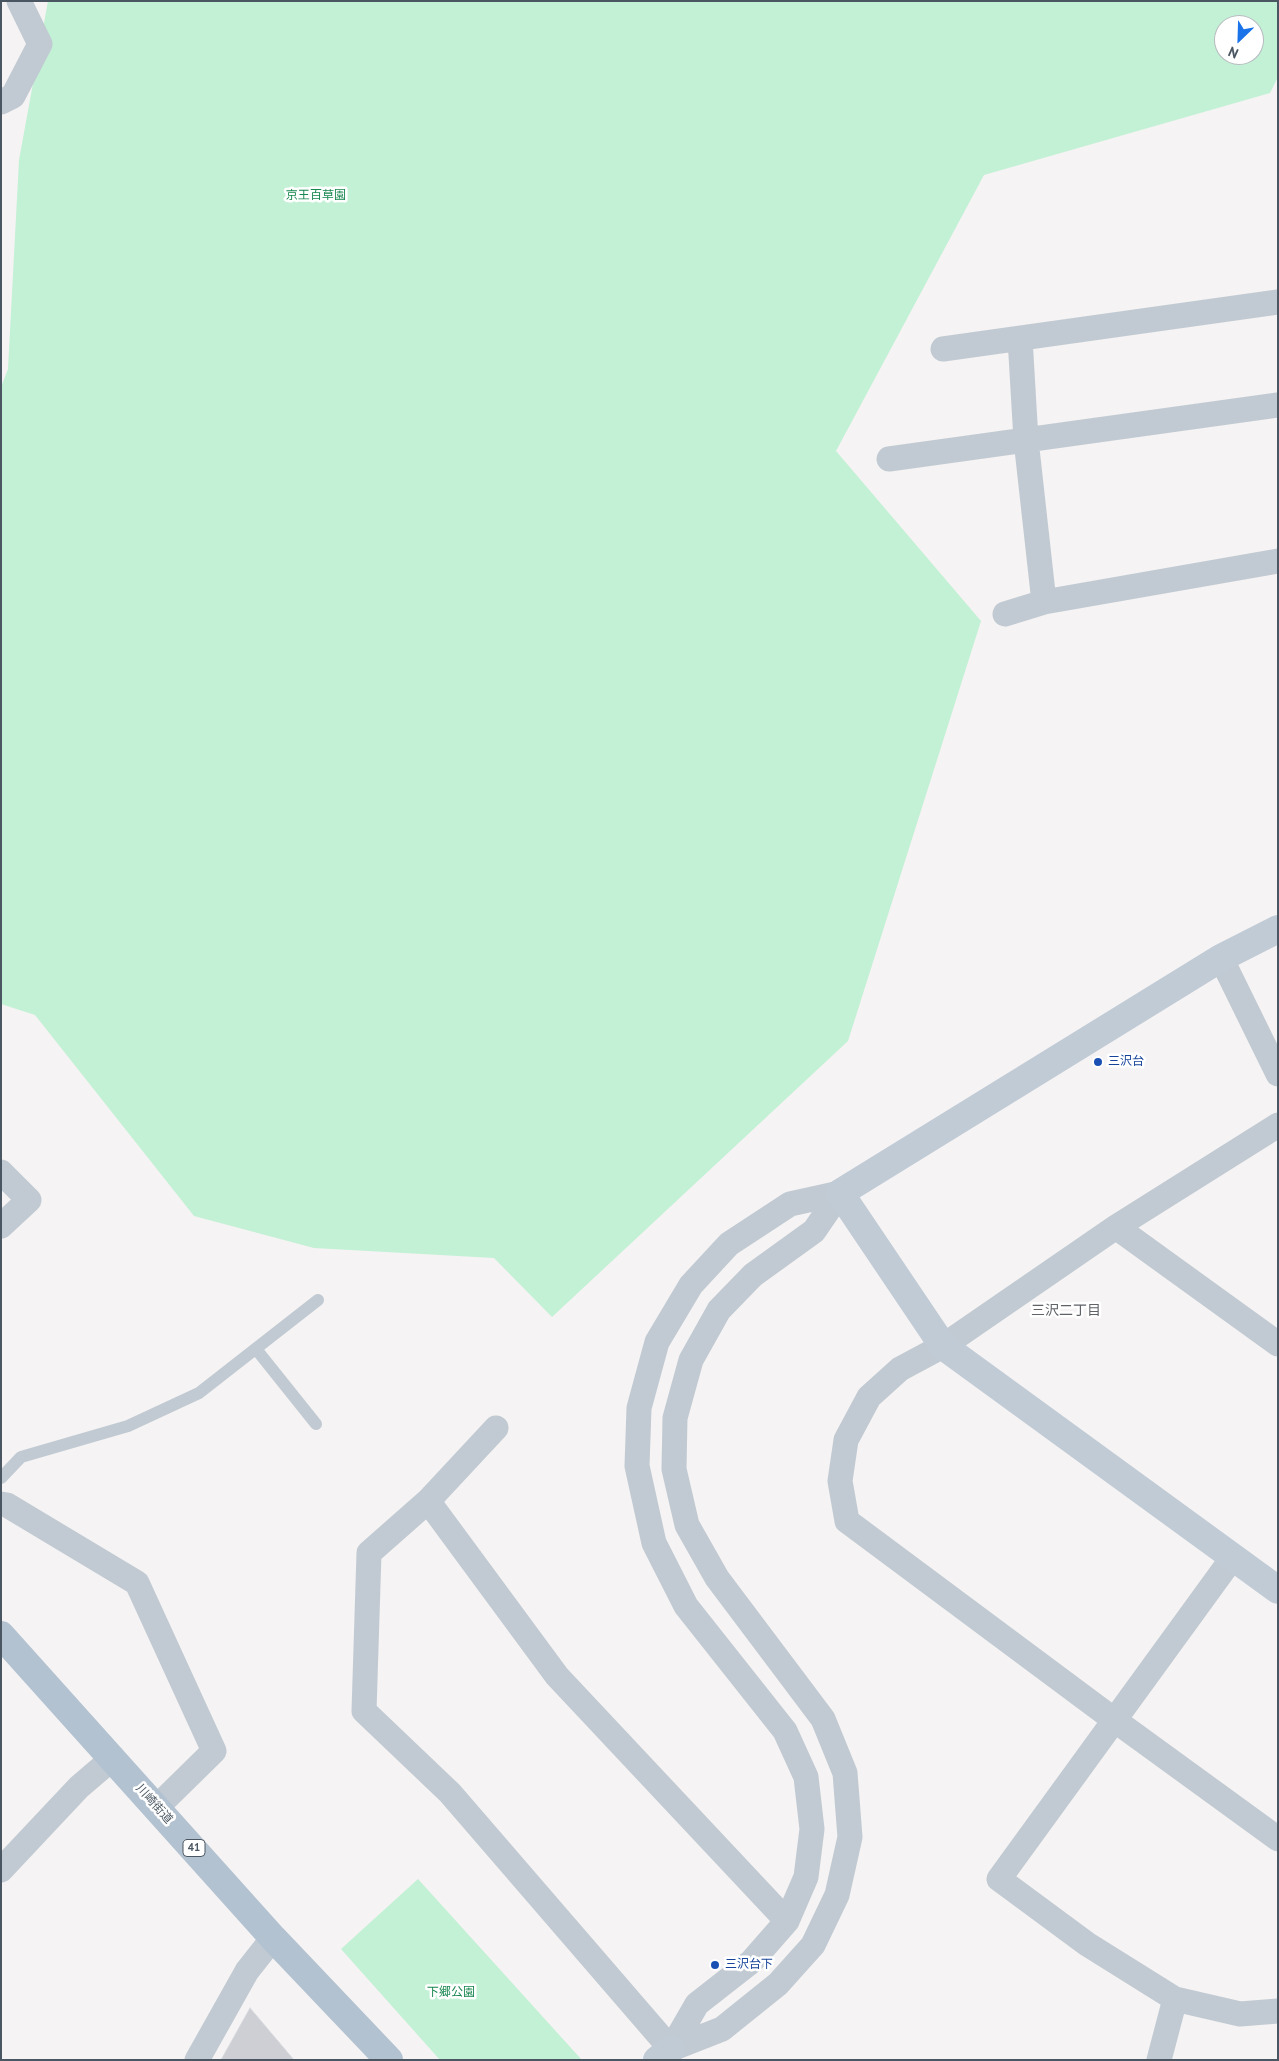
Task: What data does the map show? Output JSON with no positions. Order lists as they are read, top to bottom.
{
  "streets": {
    "main road": ["川崎街道", "41"]
  },
  "districts": ["三沢二丁目"],
  "parks": ["京王百草園", "下郷公園"],
  "places": ["三沢台", "三沢台下"],
  "north": "bottom left"
}
